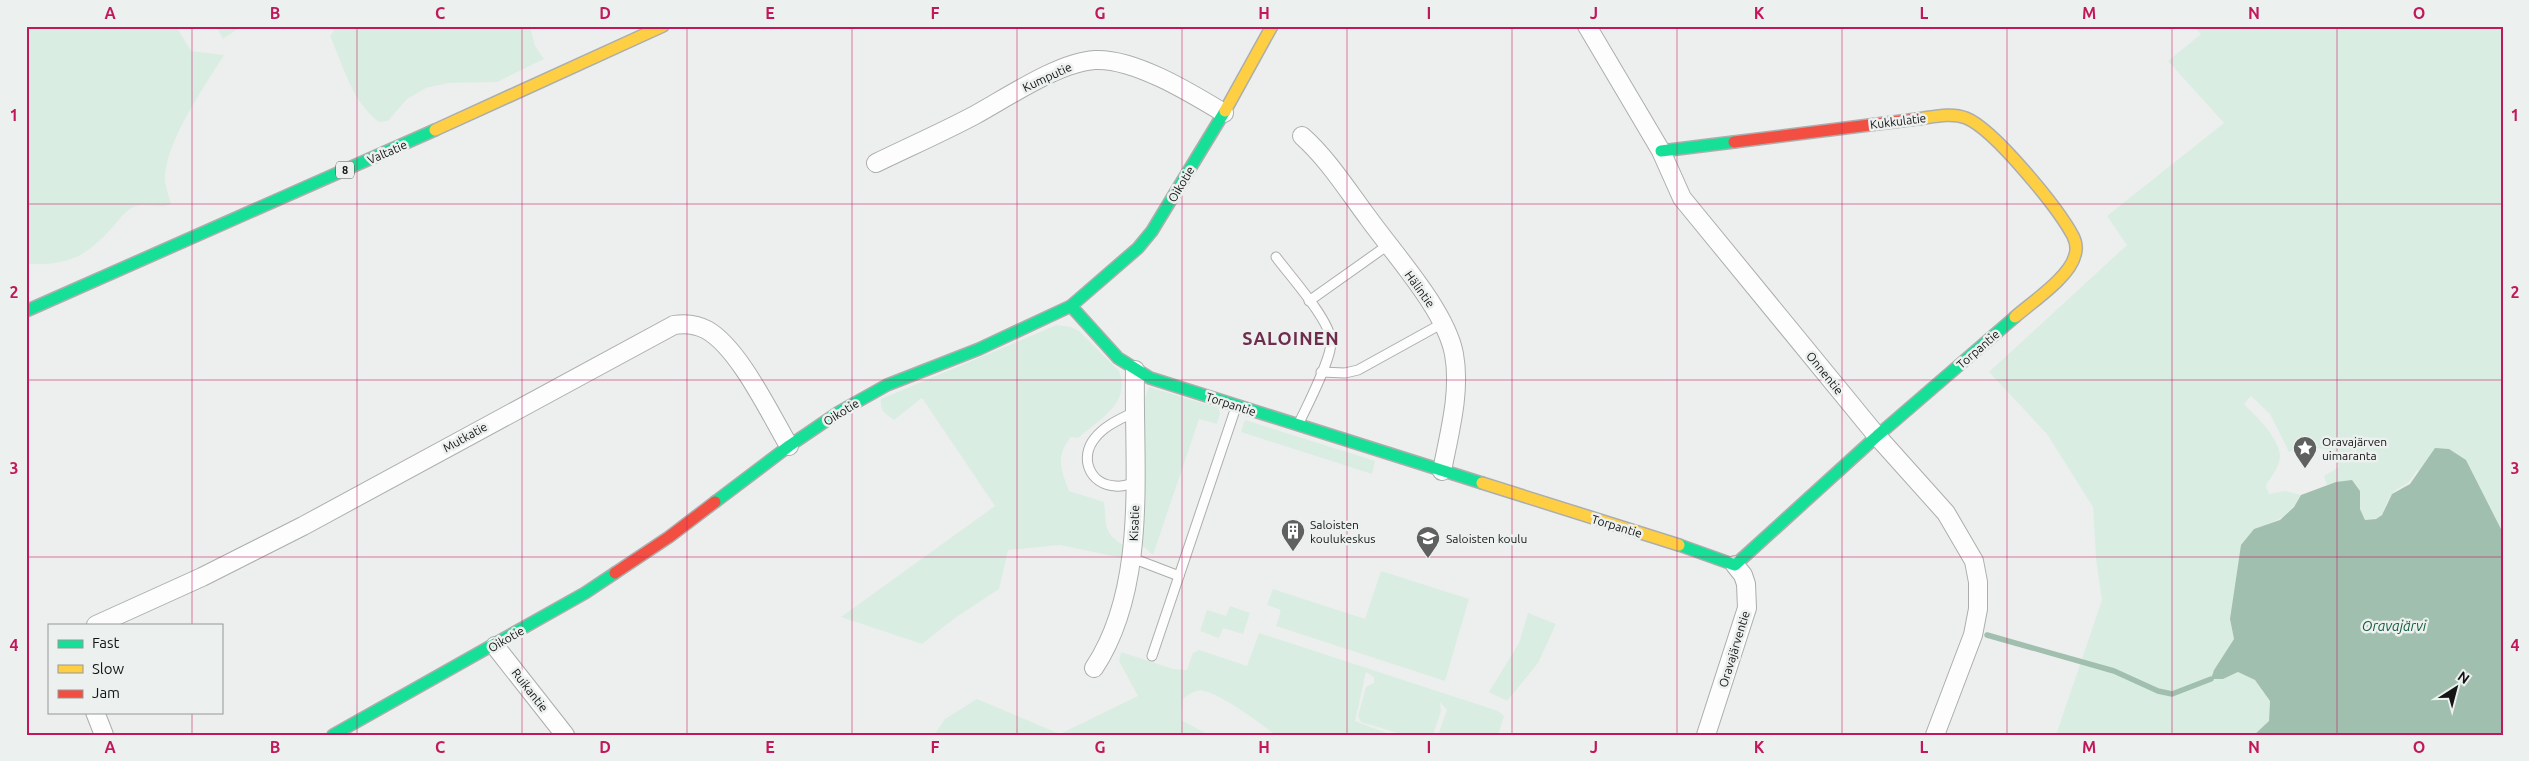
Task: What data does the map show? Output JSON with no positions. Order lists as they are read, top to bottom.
{
  "streets": {
    "main road": [
      "Kukkulatie",
      "Valtatie",
      "8",
      "Oikotie",
      "Torpantie"
    ],
    "street": [
      "Kumputie",
      "Hälintie",
      "Onnentie",
      "Mutkatie",
      "Kisatie",
      "Oravajärventie",
      "Ruikantie"
    ]
  },
  "crossings": [
    ["Kumputie", "Oikotie"],
    ["Kukkulatie", "Torpantie"],
    ["Kukkulatie", "Onnentie"],
    ["Oikotie", "Torpantie"],
    ["Oikotie", "Mutkatie"],
    ["Oikotie", "Ruikantie"],
    ["Hälintie", "Torpantie"],
    ["Torpantie", "Onnentie"],
    ["Torpantie", "Kisatie"],
    ["Torpantie", "Oravajärventie"]
  ],
  "districts": ["SALOINEN"],
  "water": ["Oravajärvi"],
  "places": {
    "place": ["Oravajärven uimaranta"],
    "building": ["Saloisten koulukeskus"],
    "school or university": ["Saloisten koulu"]
  },
  "legend": ["Fast", "Slow", "Jam"],
  "north": "top right",
  "grid": {
    "columns": [
      "A",
      "B",
      "C",
      "D",
      "E",
      "F",
      "G",
      "H",
      "I",
      "J",
      "K",
      "L",
      "M",
      "N",
      "O"
    ],
    "rows": [
      "1",
      "2",
      "3",
      "4"
    ]
  }
}
